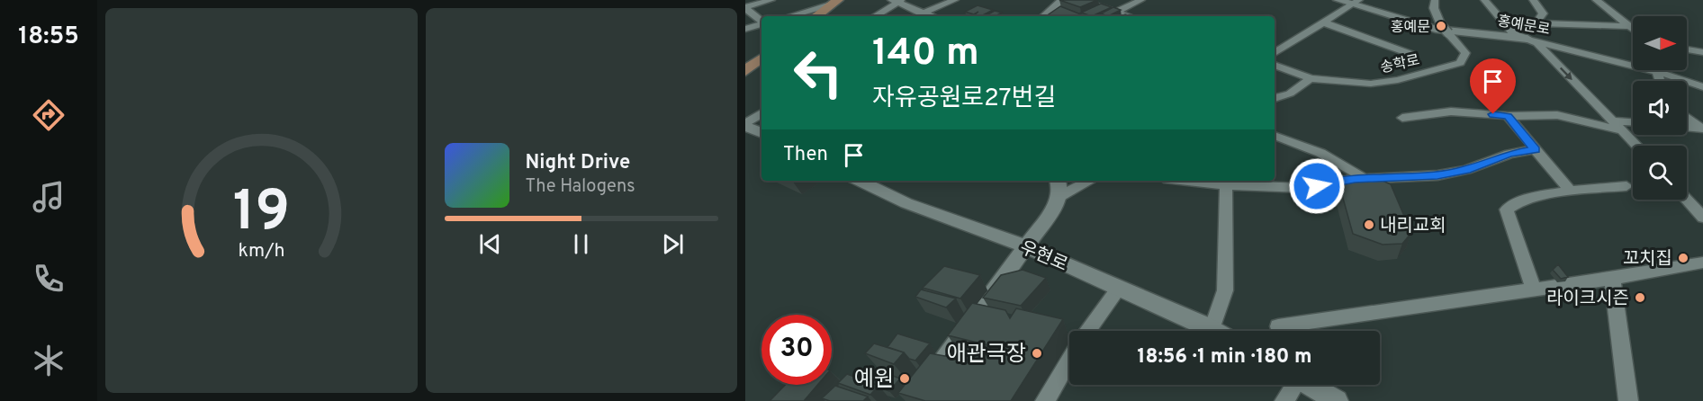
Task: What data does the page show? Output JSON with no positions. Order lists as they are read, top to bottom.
{
  "streets": {
    "street": ["홍예문로", "송학로", "우현로"]
  },
  "places": [
    "홍예문",
    "내리교회",
    "꼬치집",
    "라이크시즌",
    "애관극장",
    "예원"
  ],
  "north": "right",
  "page": {
    "tabs": "18:55",
    "turn": ["140 m", "자유공원로27번길"],
    "then": "Then",
    "song": ["Night Drive", "The Halogens"],
    "limit": "30",
    "trip": "18:56 · 1 min · 180 m",
    "gauge": ["19", "km/h"]
  }
}
